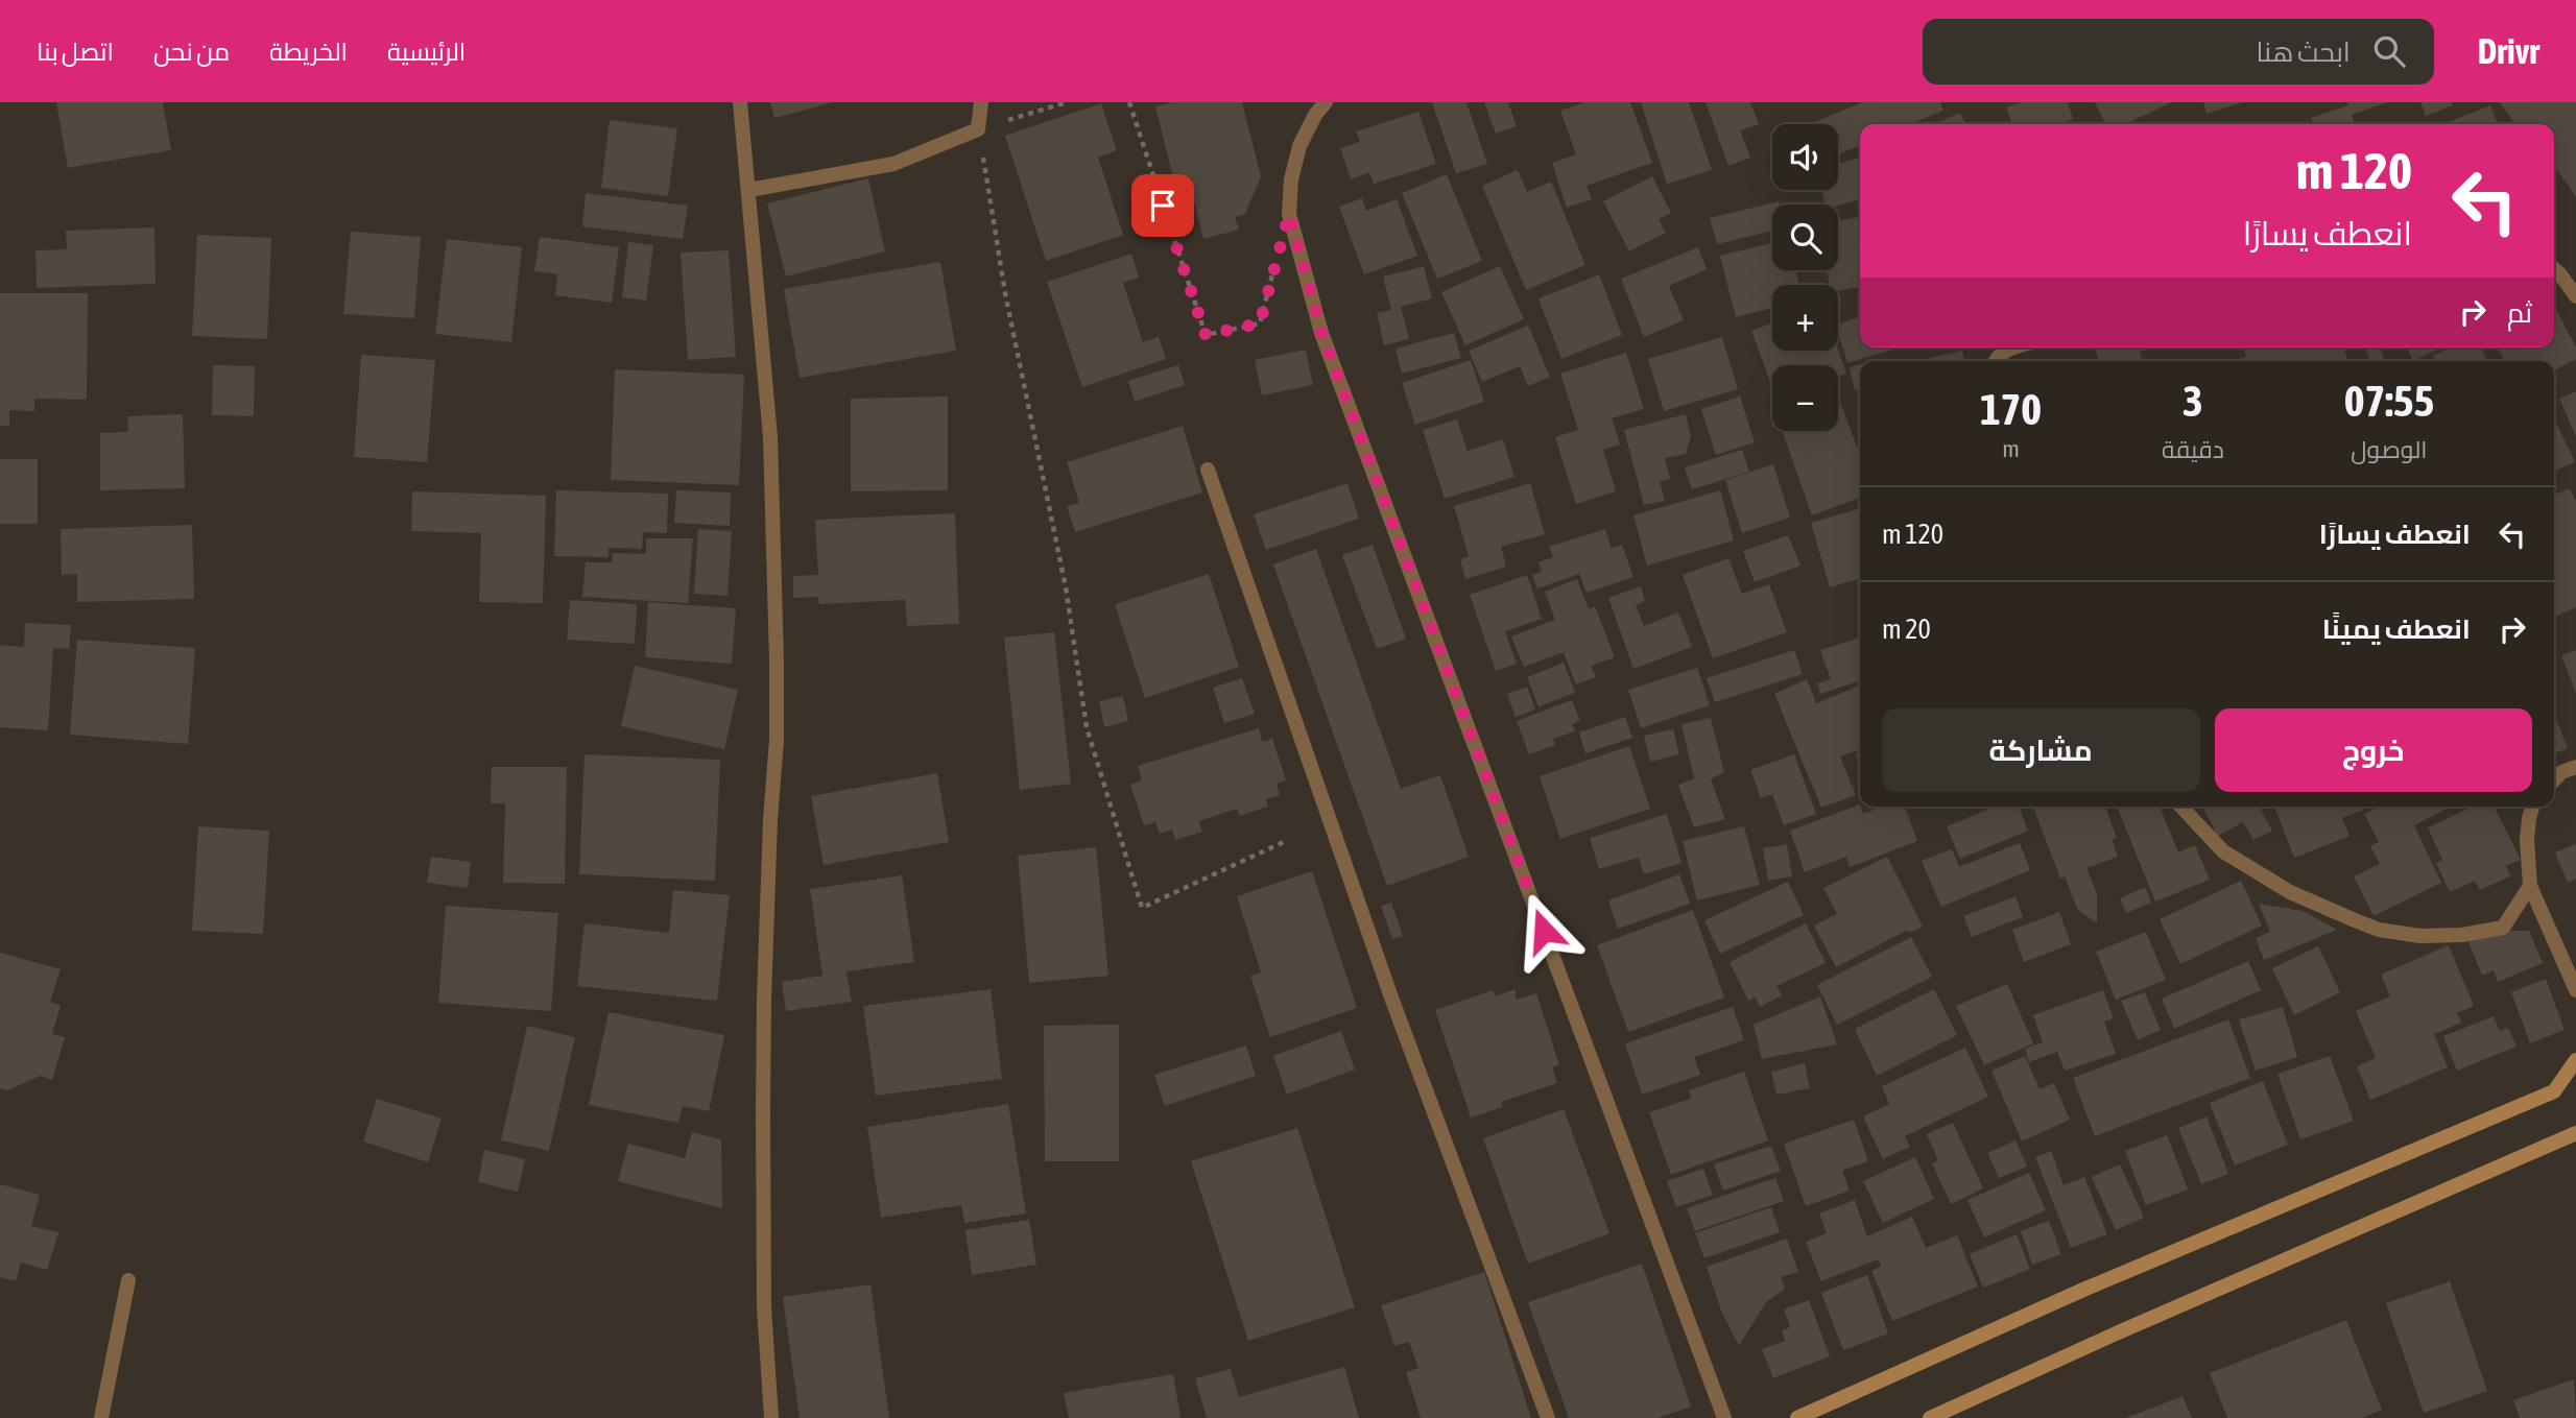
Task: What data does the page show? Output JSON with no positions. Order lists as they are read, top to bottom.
{
  "page": {
    "header": "Drivr",
    "search": "ابحث هنا",
    "nav": [
      "الرئيسية",
      "الخريطة",
      "من نحن",
      "اتصل بنا"
    ],
    "map_buttons": ["+", "−"],
    "turn": ["120 m", "انعطف يسارًا"],
    "then": "ثم",
    "eta": [
      "07:55",
      "الوصول",
      "3",
      "دقيقة",
      "170",
      "m"
    ],
    "list": [
      {
        "name": "انعطف يسارًا",
        "value": "120 m"
      },
      {
        "name": "انعطف يمينًا",
        "value": "20 m"
      }
    ],
    "buttons": ["خروج", "مشاركة"]
  }
}
